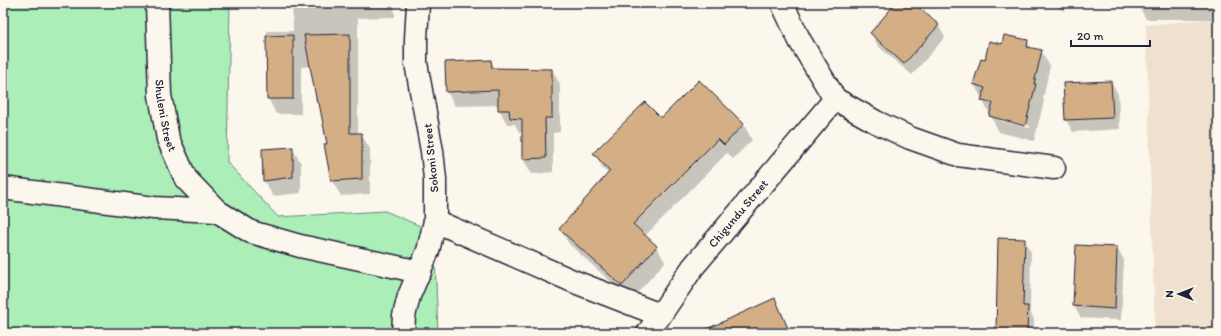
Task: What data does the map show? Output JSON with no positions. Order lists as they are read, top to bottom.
{
  "streets": {
    "street": ["Shuleni Street", "Sokoni Street", "Chigundu Street"]
  },
  "crossings": [
    ["Shuleni Street", "Sokoni Street"]
  ],
  "scale_bar": "20 m",
  "north": "left"
}
